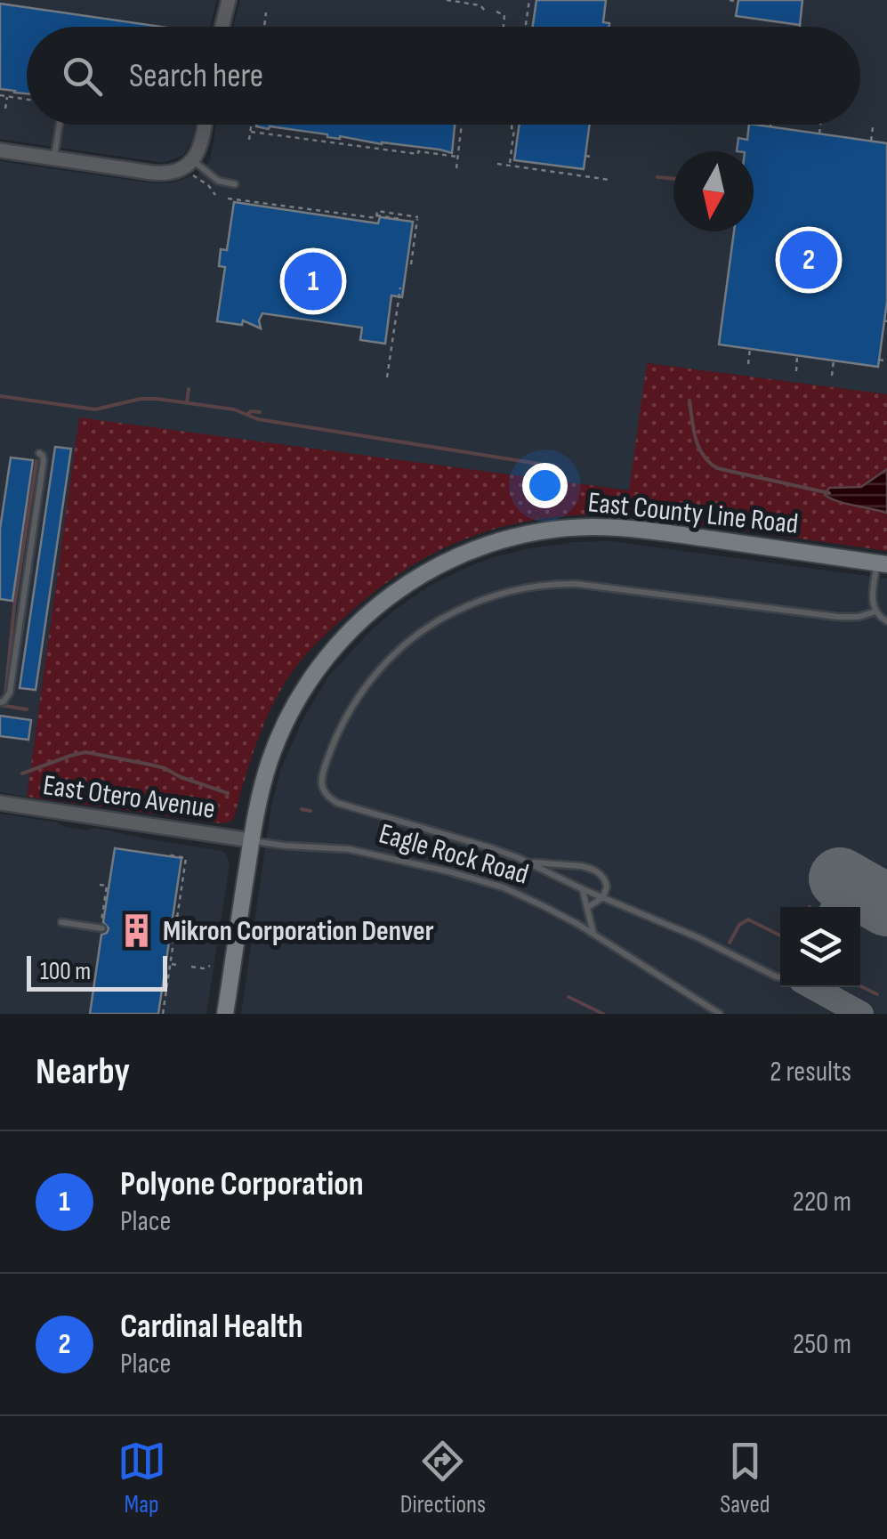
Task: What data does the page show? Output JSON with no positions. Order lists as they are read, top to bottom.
{
  "streets": {
    "main road": ["East County Line Road"],
    "street": ["East Otero Avenue"],
    "lane": ["Eagle Rock Road"]
  },
  "crossings": [
    ["East County Line Road", "East Otero Avenue"],
    ["East County Line Road", "Eagle Rock Road"],
    ["East Otero Avenue", "Eagle Rock Road"]
  ],
  "places": {
    "building": ["Mikron Corporation Denver"]
  },
  "scale_bar": "100 m",
  "north": "bottom",
  "page": {
    "search": "Search here",
    "pins": ["2", "1"],
    "scale": "100 m",
    "heading": ["Nearby", "2 results"],
    "list": [
      {
        "mark": "1",
        "name": "Polyone Corporation",
        "note": "Place",
        "value": "220 m"
      },
      {
        "mark": "2",
        "name": "Cardinal Health",
        "note": "Place",
        "value": "250 m"
      }
    ],
    "nav": ["Map", "Directions", "Saved"]
  }
}
